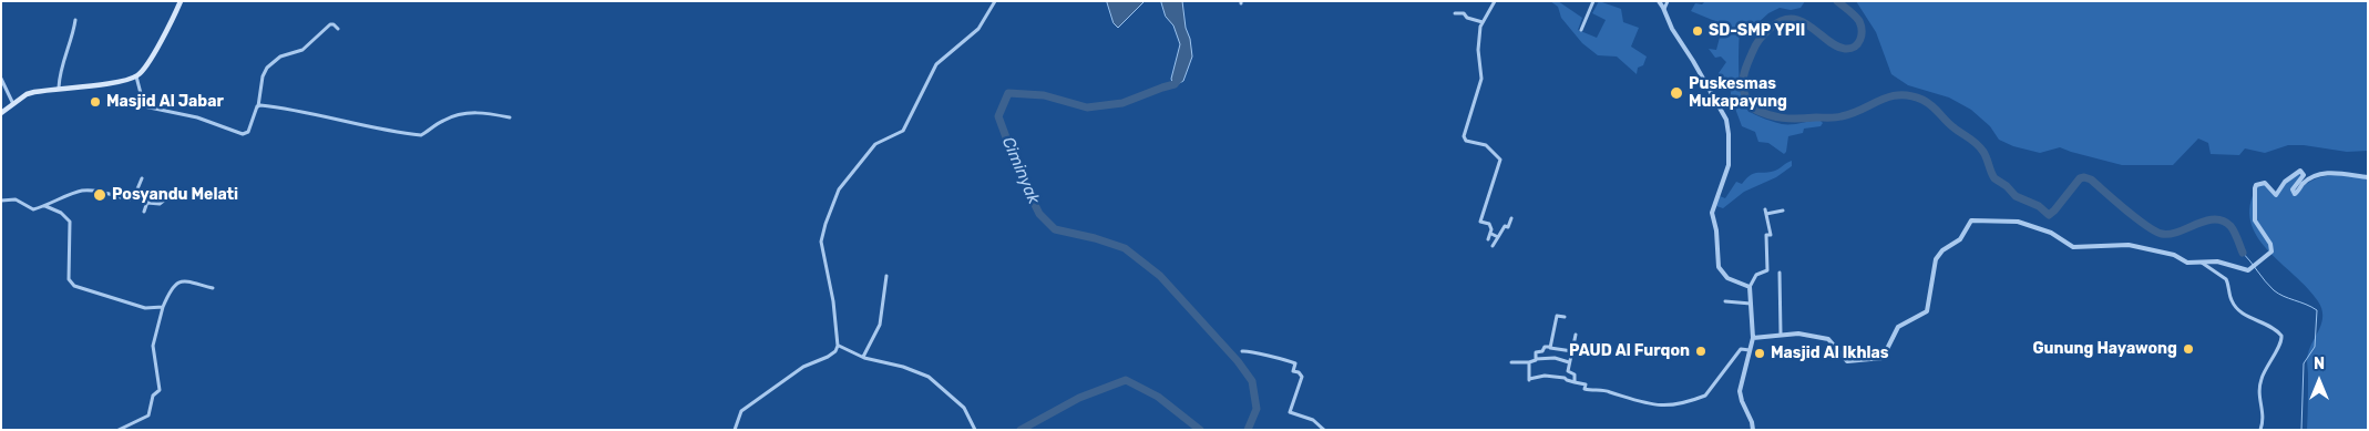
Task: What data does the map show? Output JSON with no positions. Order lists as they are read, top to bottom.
{
  "water": ["Ciminyak"],
  "places": [
    "SD-SMP YPII",
    "Puskesmas Mukapayung",
    "Masjid Al Jabar",
    "Posyandu Melati",
    "Gunung Hayawong",
    "PAUD Al Furqon",
    "Masjid Al Ikhlas"
  ],
  "north": "top"
}
